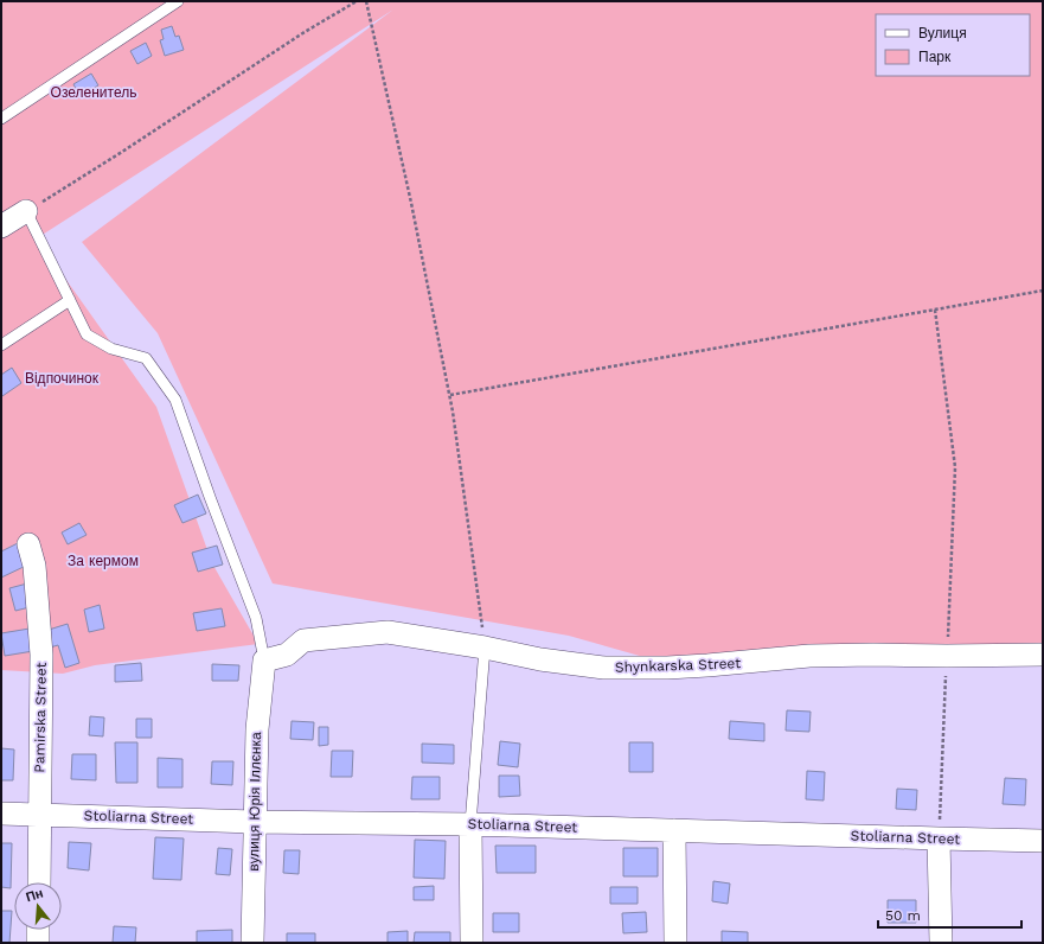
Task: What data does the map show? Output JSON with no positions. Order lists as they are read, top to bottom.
{
  "streets": {
    "street": [
      "Shynkarska Street",
      "Pamirska Street",
      "вулиця Юрія Іллєнка",
      "Stoliarna Street"
    ]
  },
  "crossings": [
    ["Shynkarska Street", "вулиця Юрія Іллєнка"],
    ["Pamirska Street", "Stoliarna Street"],
    ["вулиця Юрія Іллєнка", "Stoliarna Street"]
  ],
  "parks": ["Озеленитель", "Відпочинок", "За кермом"],
  "legend": ["Вулиця", "Парк"],
  "scale_bar": "50 m",
  "north": "top"
}
